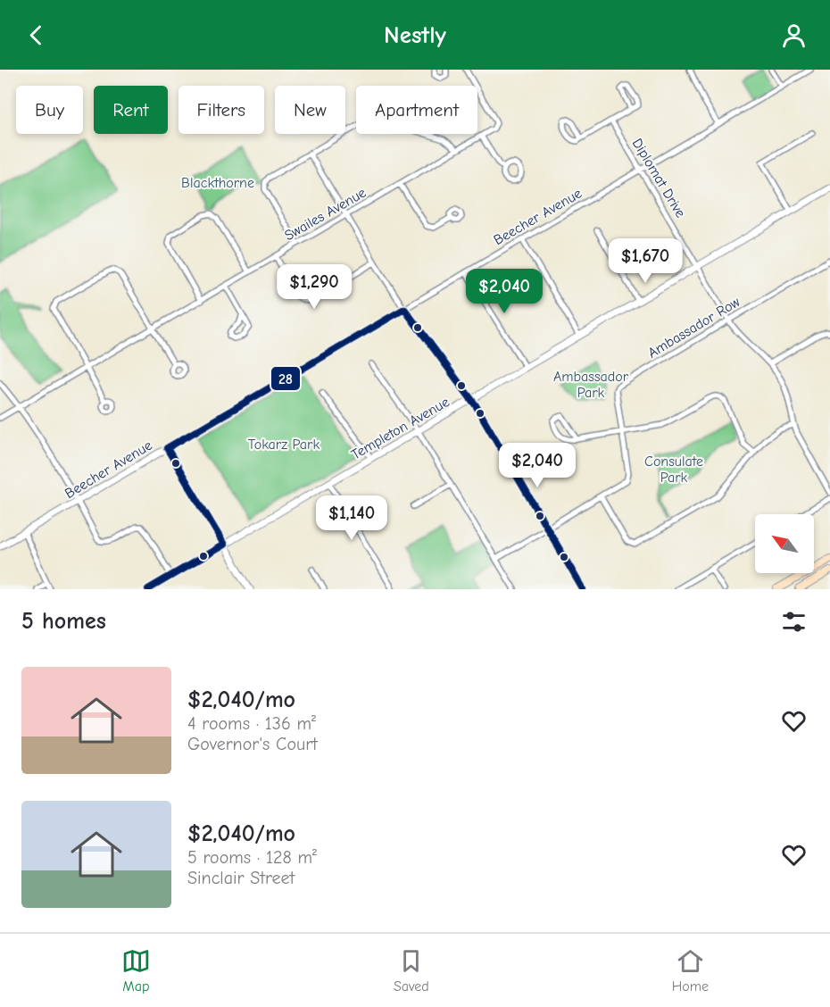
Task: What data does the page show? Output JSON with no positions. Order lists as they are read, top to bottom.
{
  "streets": {
    "street": [
      "Diplomat Drive",
      "Swailes Avenue",
      "Beecher Avenue",
      "Ambassador Row",
      "Templeton Avenue"
    ]
  },
  "crossings": [
    ["Diplomat Drive", "Beecher Avenue"],
    ["Diplomat Drive", "Ambassador Row"],
    ["Diplomat Drive", "Templeton Avenue"]
  ],
  "parks": [
    "Blackthorne",
    "Ambassador Park",
    "Tokarz Park",
    "Consulate Park"
  ],
  "lines": ["transit line 28"],
  "north": "top left",
  "page": {
    "header": "Nestly",
    "chip": [
      "Buy",
      "Rent",
      "Filters",
      "New",
      "Apartment"
    ],
    "price": [
      "$1,670",
      "$1,290",
      "$2,040",
      "$2,040",
      "$1,140"
    ],
    "heading": "5 homes",
    "list": [
      {
        "name": "$2,040/mo",
        "note": "4 rooms · 136 m² · Governor's Court"
      },
      {
        "name": "$2,040/mo",
        "note": "5 rooms · 128 m² · Sinclair Street"
      }
    ],
    "tabs": ["Map", "Saved", "Home"]
  }
}
